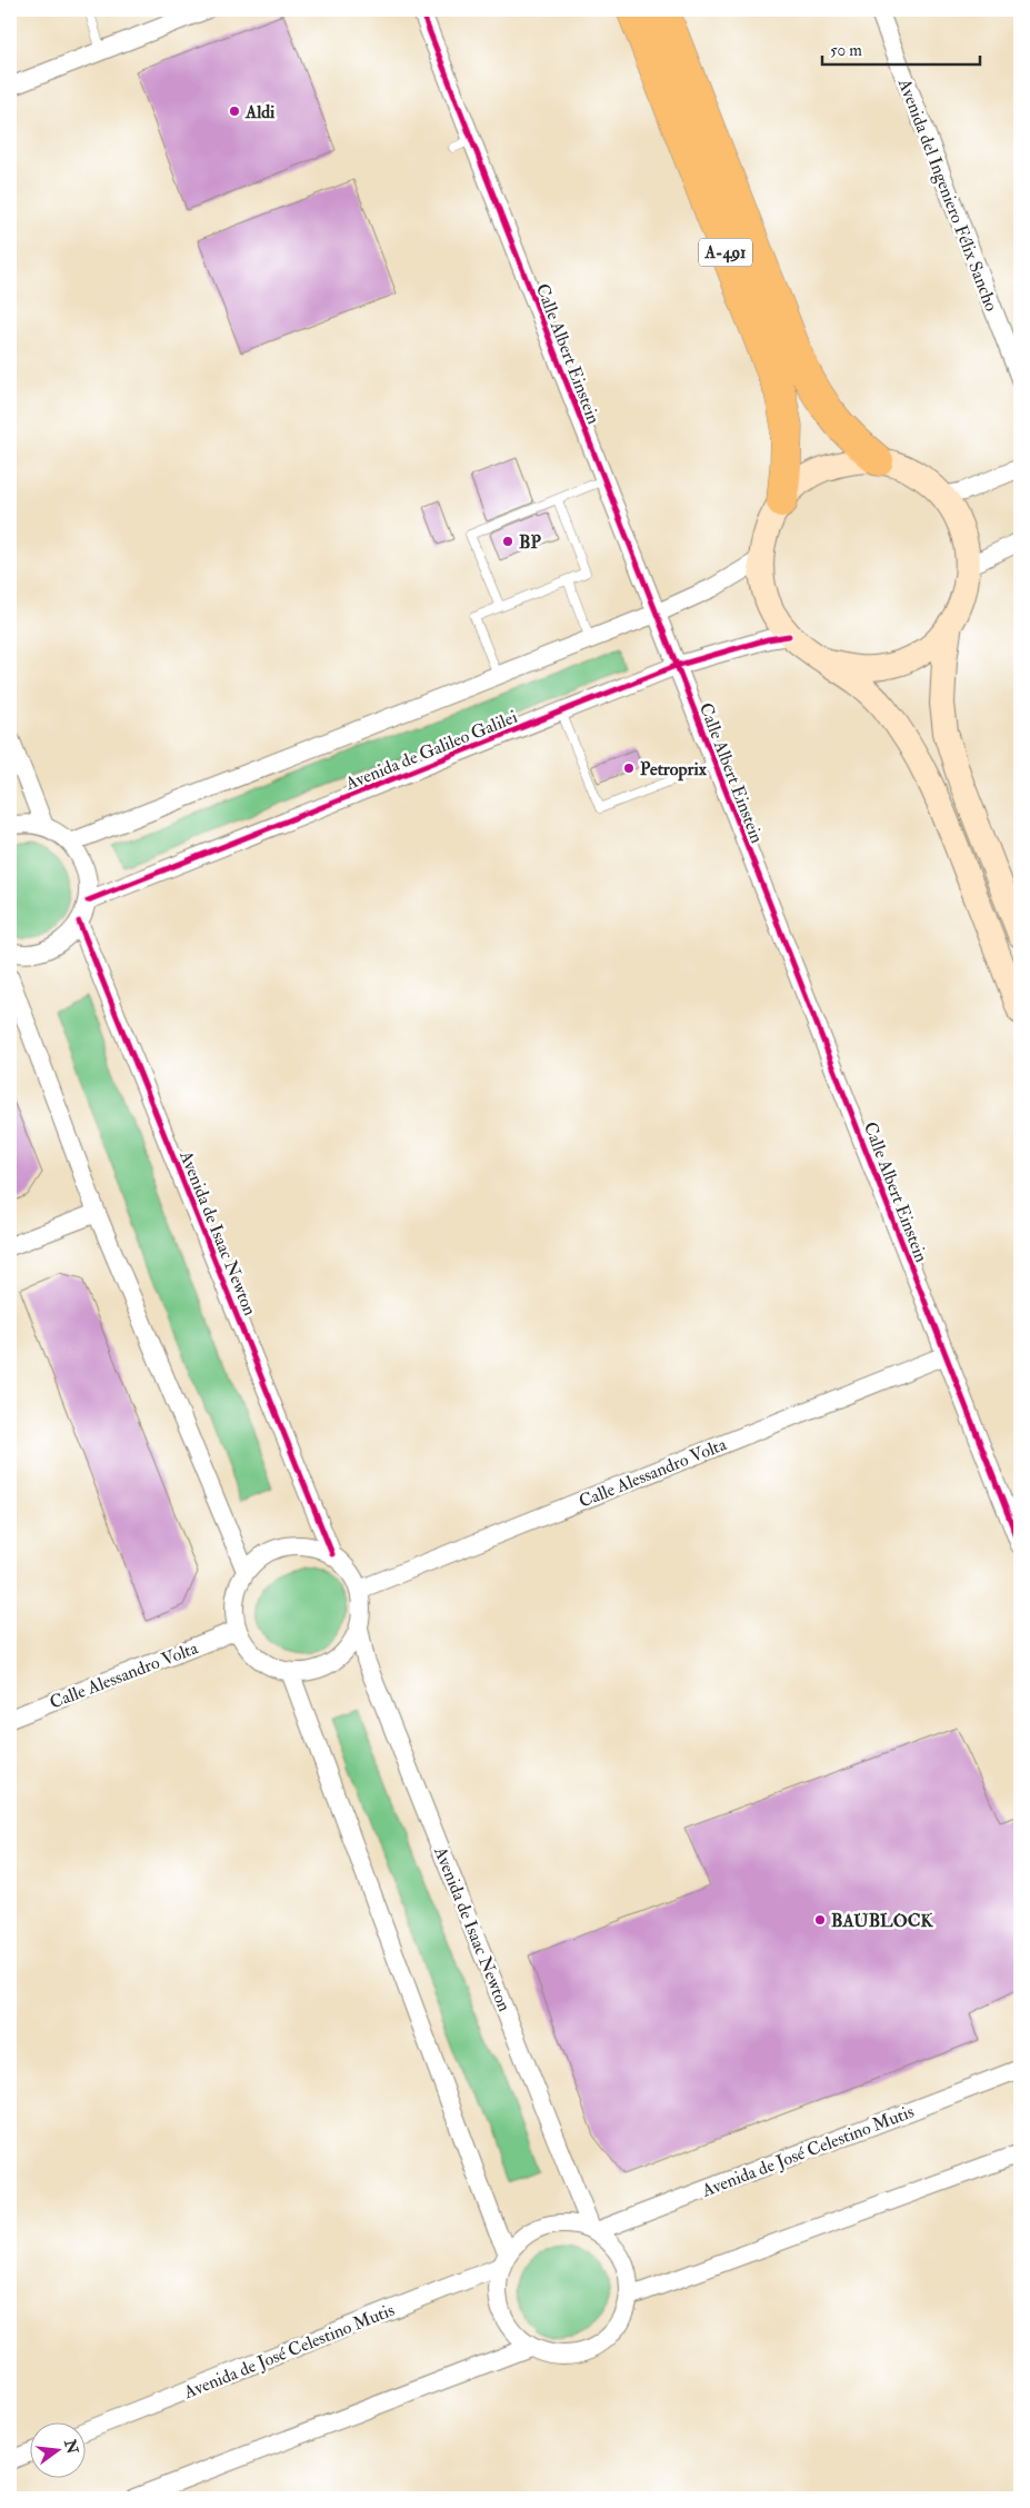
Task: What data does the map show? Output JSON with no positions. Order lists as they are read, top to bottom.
{
  "streets": {
    "highway": ["A-491"],
    "street": [
      "Avenida del Ingeniero Félix Sancho",
      "Calle Albert Einstein",
      "Avenida de Galileo Galilei",
      "Avenida de Isaac Newton",
      "Calle Alessandro Volta",
      "Avenida de José Celestino Mutis"
    ]
  },
  "crossings": [
    ["A-491", "Avenida de Galileo Galilei"],
    ["Calle Albert Einstein", "Avenida de Galileo Galilei"],
    ["Calle Albert Einstein", "Calle Alessandro Volta"],
    ["Avenida de Isaac Newton", "Calle Alessandro Volta"],
    ["Avenida de Isaac Newton", "Avenida de José Celestino Mutis"]
  ],
  "places": [
    "Aldi",
    "BP",
    "Petroprix",
    "BAUBLOCK"
  ],
  "scale_bar": "50 m",
  "north": "right"
}
